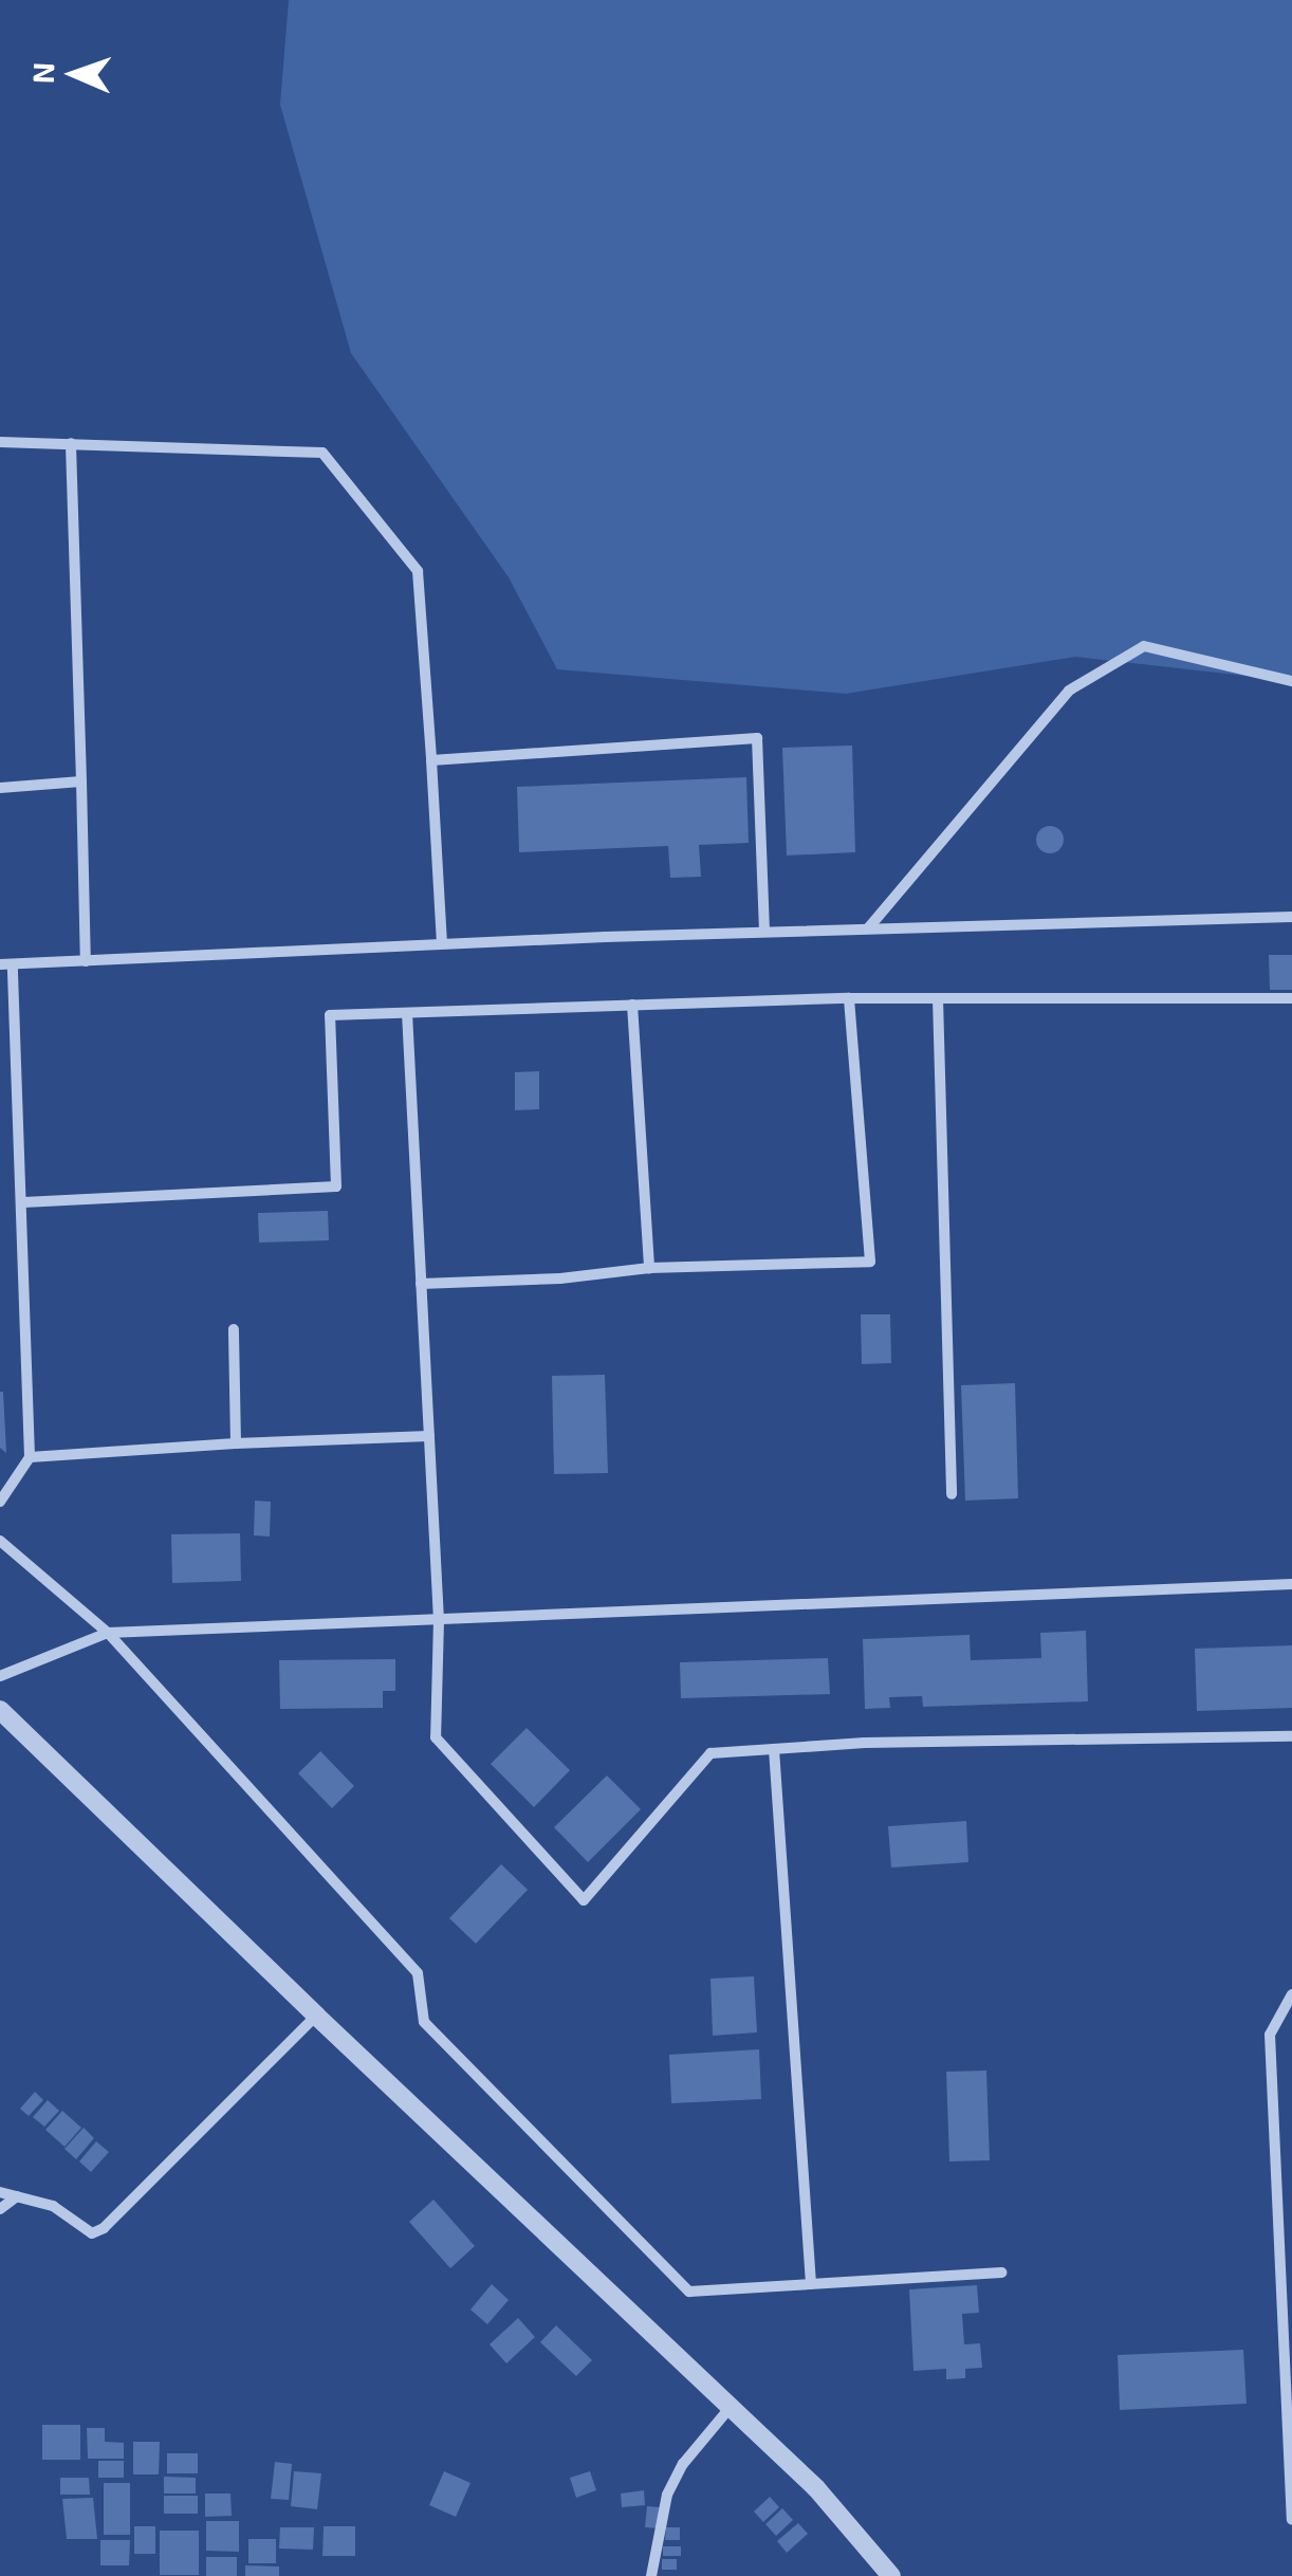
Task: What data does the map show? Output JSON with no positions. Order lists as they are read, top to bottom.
{
  "north": "left"
}
